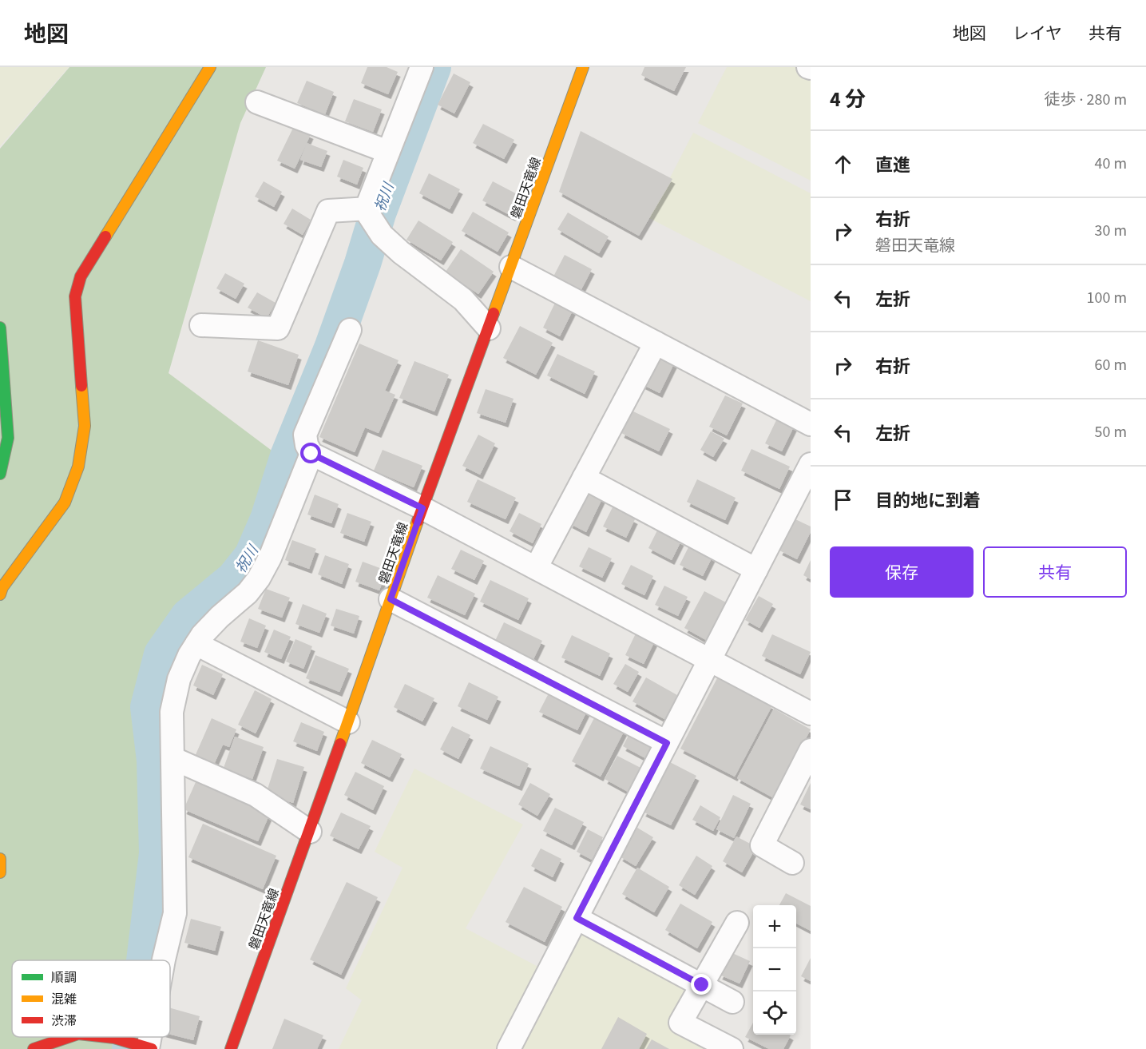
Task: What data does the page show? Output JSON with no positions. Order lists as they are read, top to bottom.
{
  "streets": {
    "main road": ["磐田天竜線"]
  },
  "water": ["祝川"],
  "legend": ["順調", "混雑", "渋滞"],
  "page": {
    "header": "地図",
    "nav": ["地図", "レイヤ", "共有"],
    "heading": ["4 分", "徒歩 · 280 m"],
    "list": [
      ["直進", "40 m"],
      ["右折", "磐田天竜線", "30 m"],
      ["左折", "100 m"],
      ["右折", "60 m"],
      ["左折", "50 m"],
      "目的地に到着"
    ],
    "buttons": ["保存", "共有"],
    "map_buttons": ["+", "−"]
  }
}
